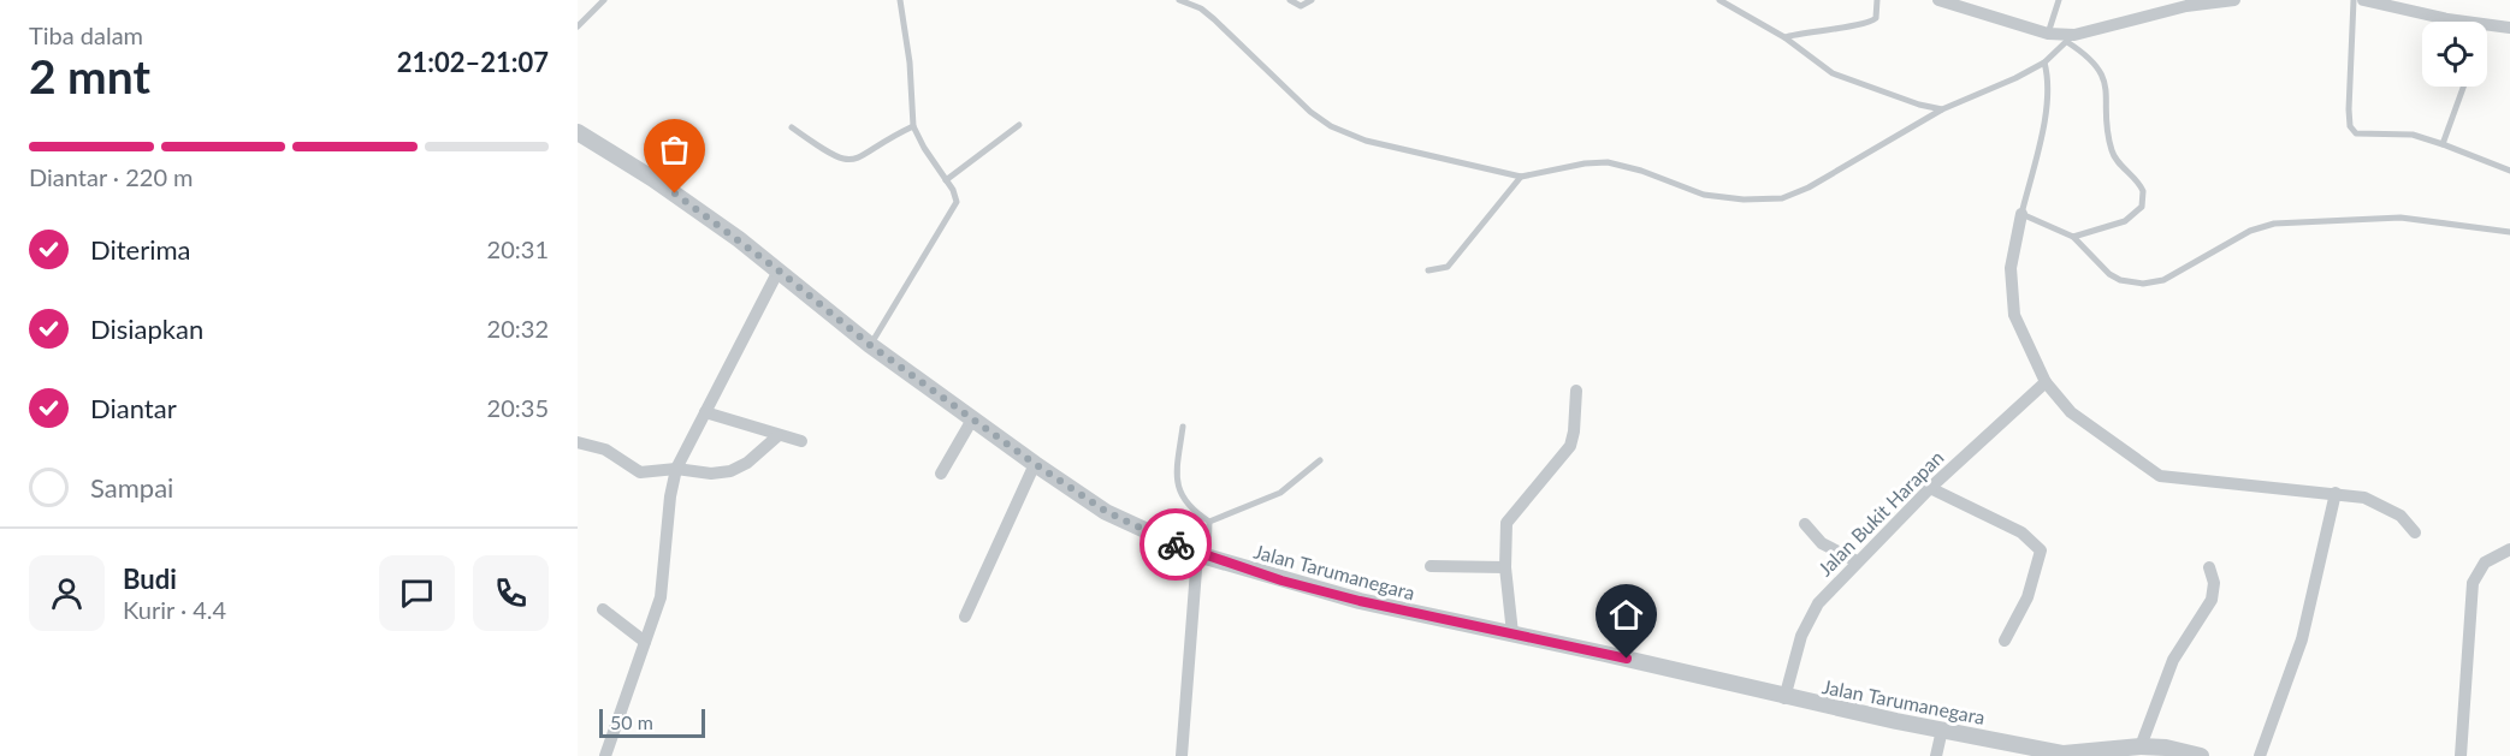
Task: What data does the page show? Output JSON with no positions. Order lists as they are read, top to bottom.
{
  "streets": {
    "street": ["Jalan Bukit Harapan", "Jalan Tarumanegara"]
  },
  "crossings": [
    ["Jalan Bukit Harapan", "Jalan Tarumanegara"]
  ],
  "scale_bar": "50 m",
  "page": {
    "heading": ["2 mnt", "Tiba dalam", "21:02–21:07"],
    "panel": ["Budi", "Kurir · 4.4"],
    "bar": "Diantar · 220 m",
    "list": [
      ["Diterima", "20:31"],
      ["Disiapkan", "20:32"],
      ["Diantar", "20:35"],
      "Sampai"
    ],
    "scale": "50 m"
  }
}
